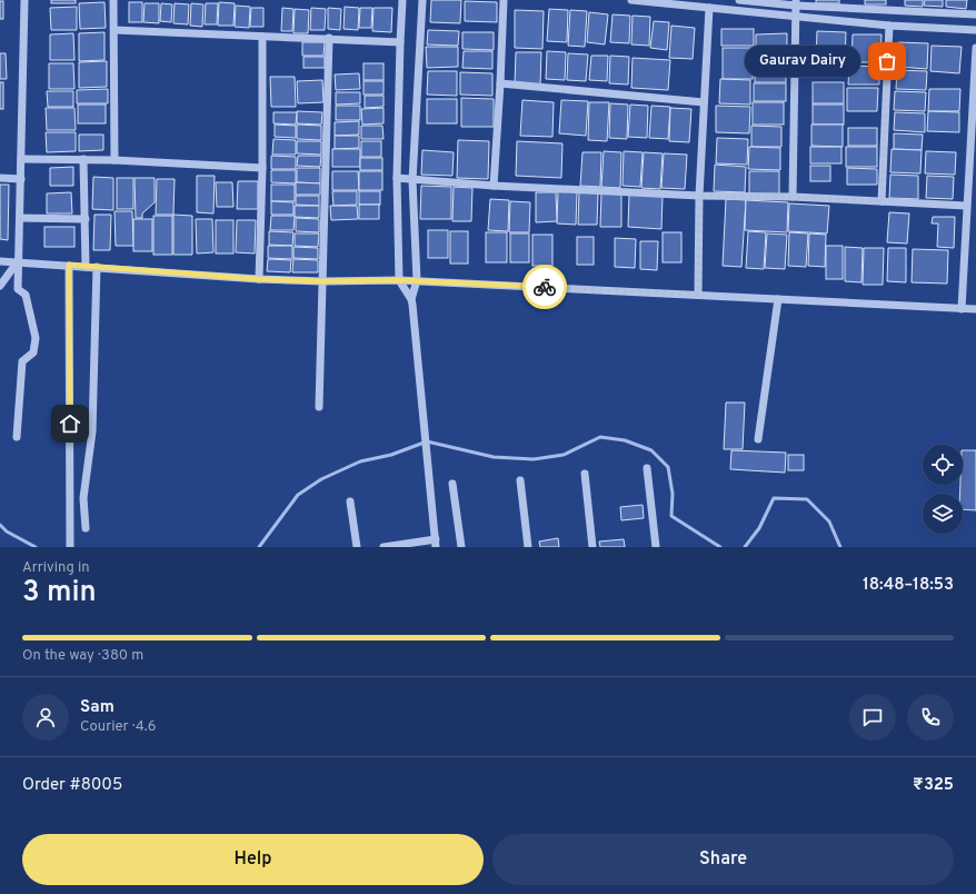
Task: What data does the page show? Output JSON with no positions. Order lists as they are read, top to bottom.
{
  "places": ["Gaurav Dairy"],
  "page": {
    "bubble": "Gaurav Dairy",
    "heading": ["3 min", "Arriving in", "18:48–18:53"],
    "panel": [
      "Sam",
      "Courier · 4.6",
      "Order #8005",
      "₹325"
    ],
    "bar": "On the way · 380 m",
    "buttons": ["Help", "Share"]
  }
}
